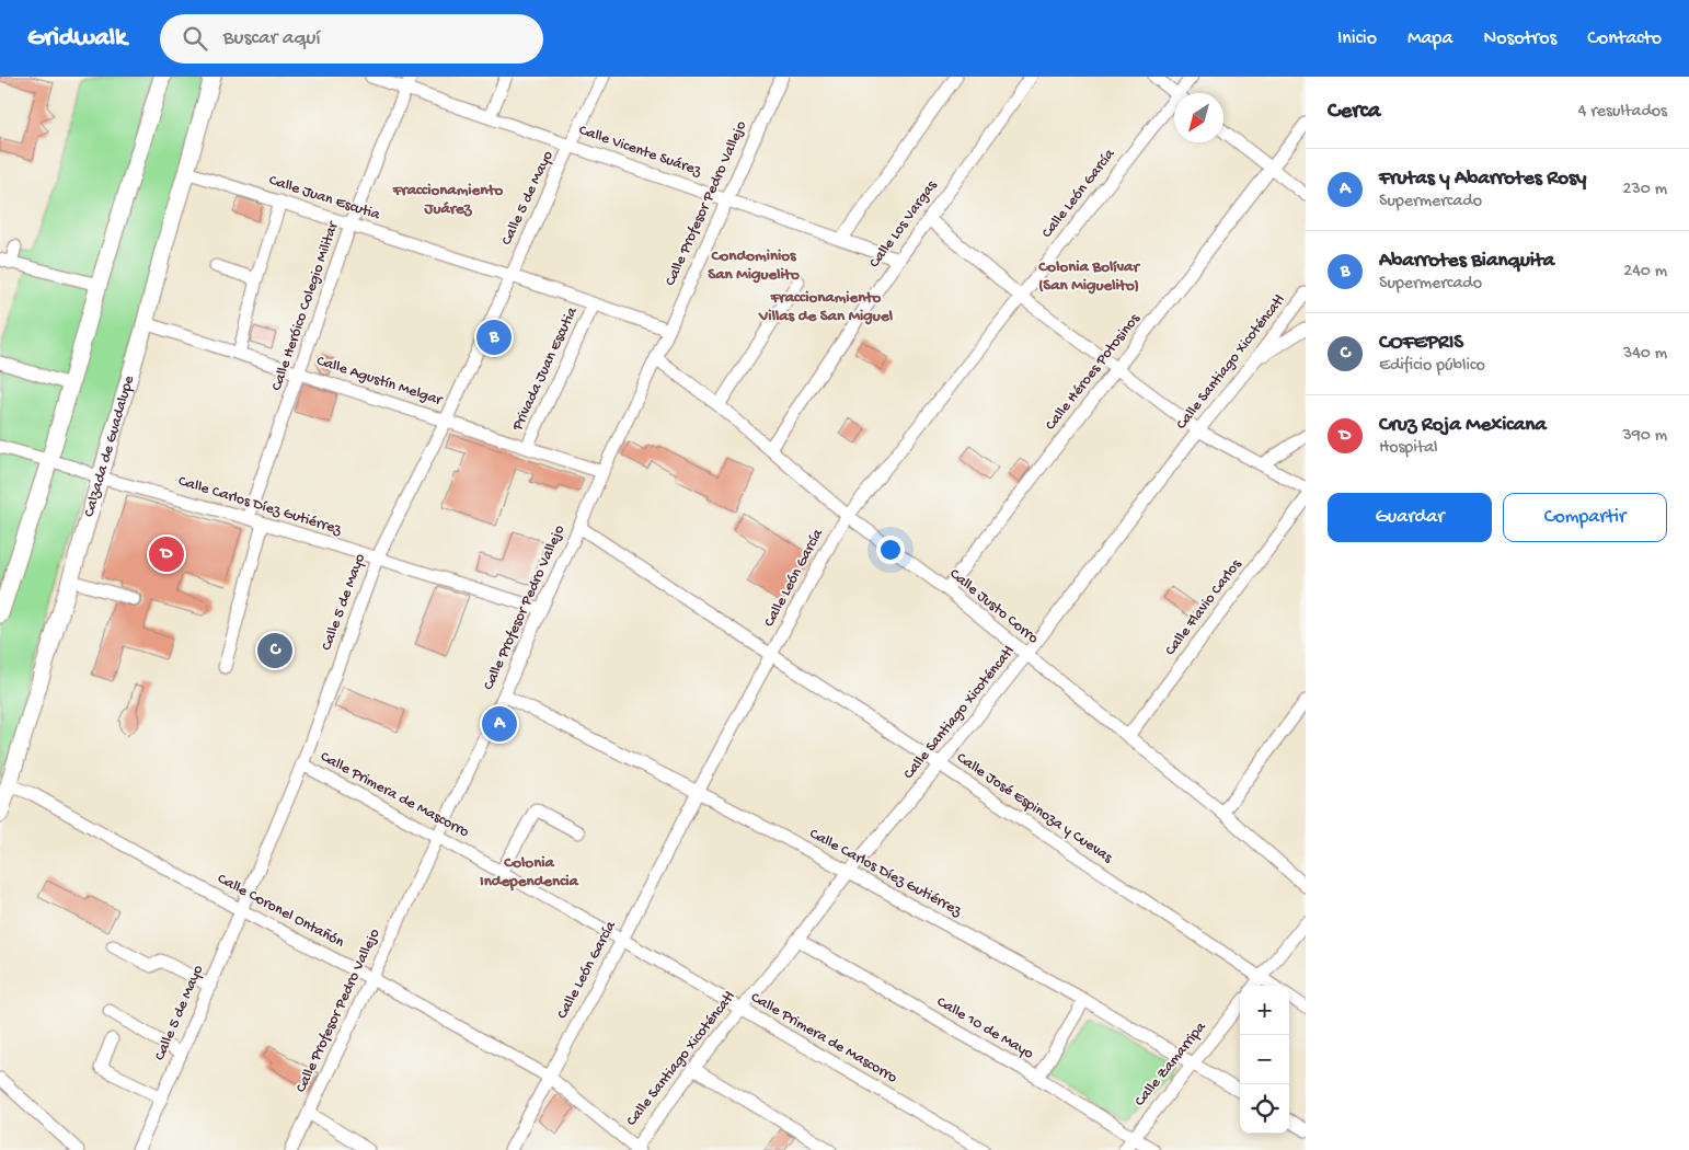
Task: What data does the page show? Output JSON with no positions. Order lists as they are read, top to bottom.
{
  "streets": {
    "main road": ["Calzada de Guadalupe"],
    "street": [
      "Calle Vicente Suárez",
      "Calle León García",
      "Calle Juan Escutia",
      "Calle 5 de Mayo",
      "Calle Profesor Pedro Vallejo",
      "Calle Los Vargas",
      "Calle Heróico Colegio Militar",
      "Calle Santiago Xicoténcatl",
      "Privada Juan Escutia",
      "Calle Héroes Potosinos",
      "Calle Agustín Melgar",
      "Calle Carlos Díez Gutiérrez",
      "Calle Justo Corro",
      "Calle Flavio Carlos",
      "Calle Primera de Mascorro",
      "Calle José Espinoza y Cuevas",
      "Calle Coronel Ontañón",
      "Calle 10 de Mayo",
      "Calle Zamarripa"
    ]
  },
  "crossings": [
    ["Calle Vicente Suárez", "Calle 5 de Mayo"],
    ["Calle Vicente Suárez", "Calle Profesor Pedro Vallejo"],
    ["Calle Vicente Suárez", "Calle Los Vargas"],
    ["Calle Vicente Suárez", "Calle Heróico Colegio Militar"],
    ["Calle León García", "Calle Carlos Díez Gutiérrez"],
    ["Calle León García", "Calle Justo Corro"],
    ["Calle León García", "Calle Primera de Mascorro"],
    ["Calle León García", "Calle José Espinoza y Cuevas"],
    ["Calle León García", "Calle Coronel Ontañón"],
    ["Calle Juan Escutia", "Calle 5 de Mayo"],
    ["Calle Juan Escutia", "Calle Profesor Pedro Vallejo"],
    ["Calle Juan Escutia", "Calle Heróico Colegio Militar"],
    ["Calle Juan Escutia", "Privada Juan Escutia"],
    ["Calle Juan Escutia", "Calzada de Guadalupe"],
    ["Calle 5 de Mayo", "Calle Agustín Melgar"],
    ["Calle 5 de Mayo", "Calle Carlos Díez Gutiérrez"],
    ["Calle 5 de Mayo", "Calle Primera de Mascorro"],
    ["Calle 5 de Mayo", "Calle Coronel Ontañón"],
    ["Calle Profesor Pedro Vallejo", "Calle Agustín Melgar"],
    ["Calle Profesor Pedro Vallejo", "Calle Carlos Díez Gutiérrez"],
    ["Calle Profesor Pedro Vallejo", "Calle Justo Corro"],
    ["Calle Profesor Pedro Vallejo", "Calle Primera de Mascorro"],
    ["Calle Profesor Pedro Vallejo", "Calle José Espinoza y Cuevas"],
    ["Calle Profesor Pedro Vallejo", "Calle Coronel Ontañón"],
    ["Calle Los Vargas", "Calle Justo Corro"],
    ["Calle Heróico Colegio Militar", "Calle Agustín Melgar"],
    ["Calle Heróico Colegio Militar", "Calle Carlos Díez Gutiérrez"],
    ["Calle Santiago Xicoténcatl", "Calle Carlos Díez Gutiérrez"],
    ["Calle Santiago Xicoténcatl", "Calle Justo Corro"],
    ["Calle Santiago Xicoténcatl", "Calle Primera de Mascorro"],
    ["Calle Santiago Xicoténcatl", "Calle José Espinoza y Cuevas"],
    ["Calle Santiago Xicoténcatl", "Calle Coronel Ontañón"],
    ["Calle Santiago Xicoténcatl", "Calle 10 de Mayo"],
    ["Privada Juan Escutia", "Calle Agustín Melgar"],
    ["Calle Héroes Potosinos", "Calle Justo Corro"],
    ["Calle Agustín Melgar", "Calzada de Guadalupe"],
    ["Calzada de Guadalupe", "Calle Carlos Díez Gutiérrez"],
    ["Calzada de Guadalupe", "Calle Coronel Ontañón"],
    ["Calle Carlos Díez Gutiérrez", "Calle Zamarripa"],
    ["Calle Justo Corro", "Calle Flavio Carlos"],
    ["Calle 10 de Mayo", "Calle Zamarripa"]
  ],
  "districts": [
    "Fraccionamiento Juárez",
    "Condominios San Miguelito",
    "Colonia Bolívar (San Miguelito)",
    "Fraccionamiento Villas de San Miguel",
    "Colonia Independencia"
  ],
  "north": "bottom left",
  "page": {
    "header": "Gridwalk",
    "search": "Buscar aquí",
    "nav": [
      "Inicio",
      "Mapa",
      "Nosotros",
      "Contacto"
    ],
    "heading": ["Cerca", "4 resultados"],
    "list": [
      {
        "mark": "A",
        "name": "Frutas y Abarrotes Rosy",
        "note": "Supermercado",
        "value": "230 m"
      },
      {
        "mark": "B",
        "name": "Abarrotes Bianquita",
        "note": "Supermercado",
        "value": "240 m"
      },
      {
        "mark": "C",
        "name": "COFEPRIS",
        "note": "Edificio público",
        "value": "340 m"
      },
      {
        "mark": "D",
        "name": "Cruz Roja Mexicana",
        "note": "Hospital",
        "value": "390 m"
      }
    ],
    "pins": [
      "B",
      "D",
      "C",
      "A"
    ],
    "buttons": ["Guardar", "Compartir"],
    "map_buttons": ["+", "−"]
  }
}
